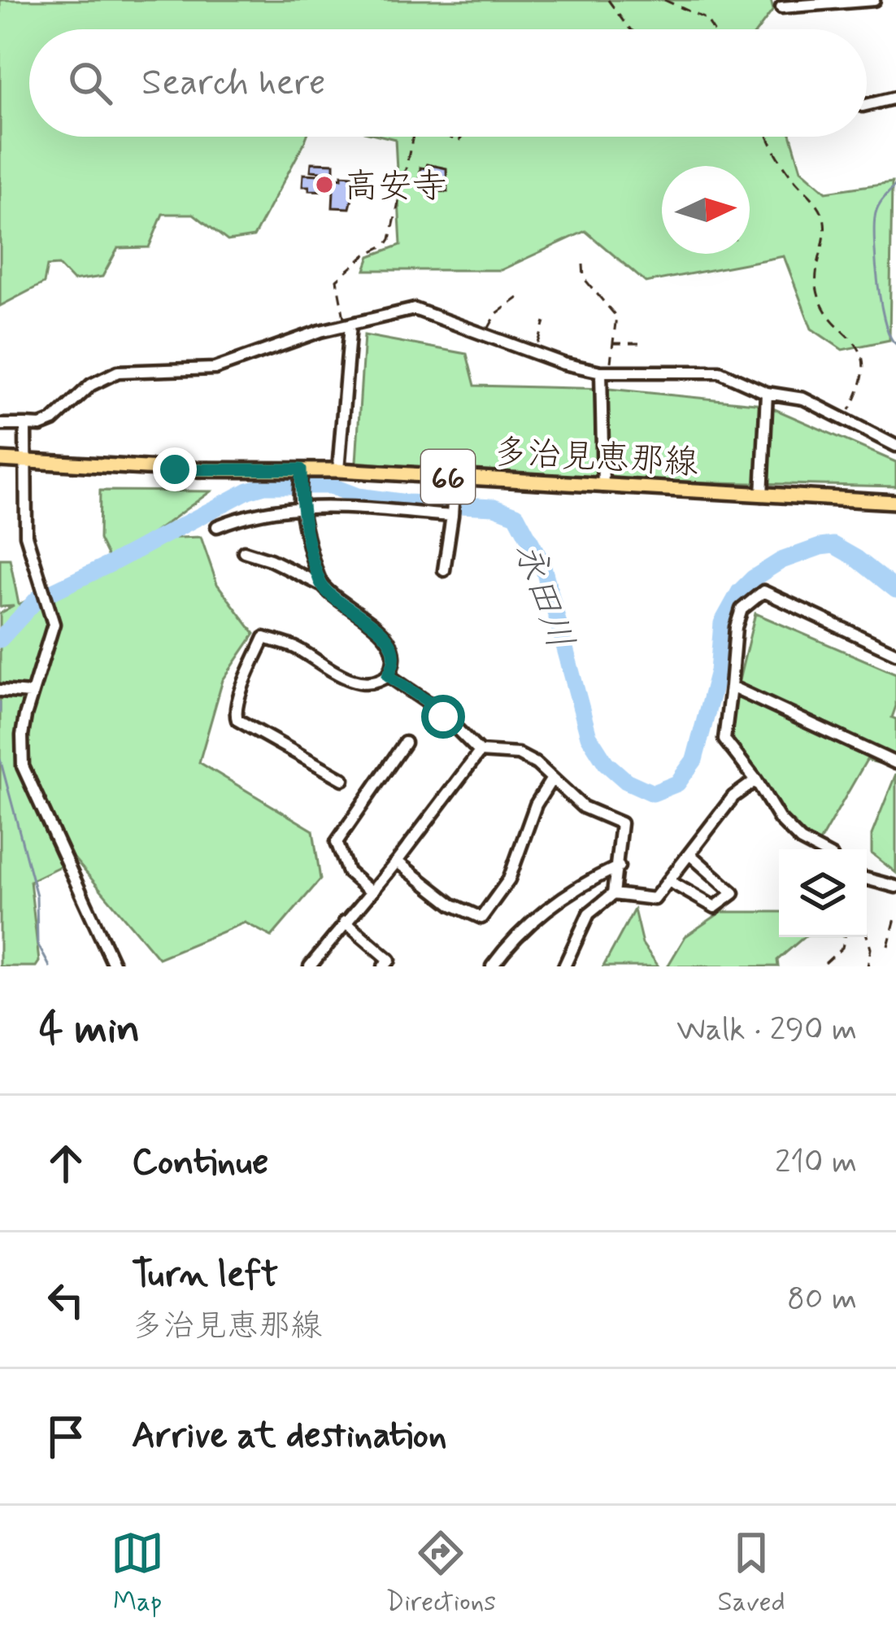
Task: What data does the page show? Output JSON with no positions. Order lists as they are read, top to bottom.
{
  "streets": {
    "main road": ["多治見恵那線", "66"]
  },
  "water": ["永田川"],
  "places": ["高安寺"],
  "north": "right",
  "page": {
    "search": "Search here",
    "heading": ["4 min", "Walk · 290 m"],
    "list": [
      ["Continue", "210 m"],
      ["Turn left", "多治見恵那線", "80 m"],
      "Arrive at destination"
    ],
    "nav": ["Map", "Directions", "Saved"]
  }
}
